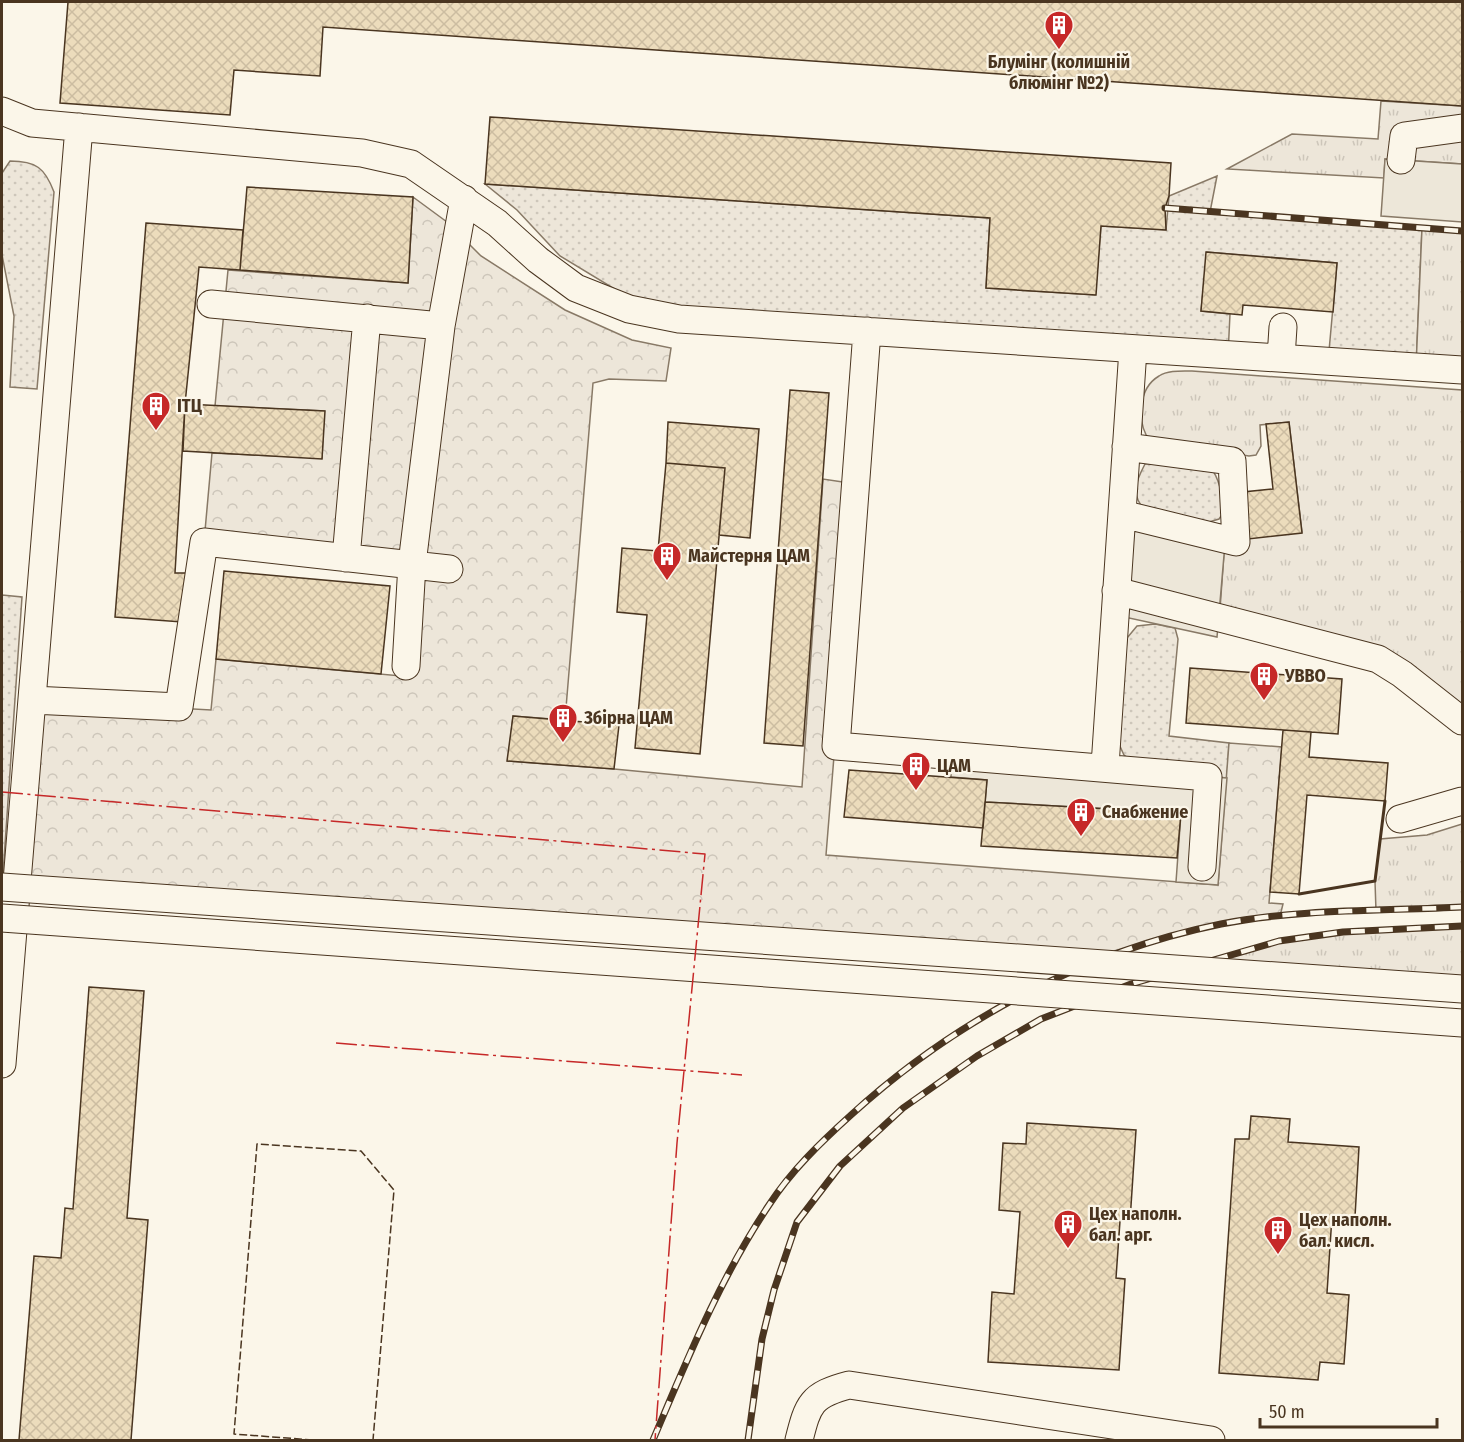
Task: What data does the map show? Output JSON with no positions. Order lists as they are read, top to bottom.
{
  "places": {
    "building": [
      "Блумінг (колишній блюмінг №2)",
      "ІТЦ",
      "Майстерня ЦАМ",
      "УВВО",
      "Збірна ЦАМ",
      "ЦАМ",
      "Снабжение",
      "Цех наполн. бал. арг.",
      "Цех наполн. бал. кисл."
    ]
  },
  "scale_bar": "50 m"
}
